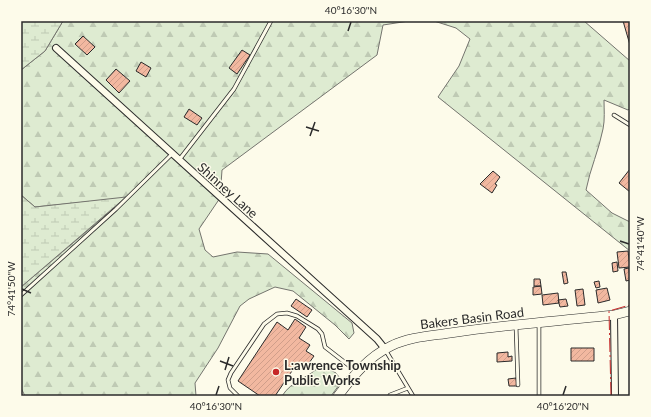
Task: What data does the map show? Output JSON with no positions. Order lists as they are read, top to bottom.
{
  "streets": {
    "main road": ["Bakers Basin Road"],
    "street": ["Shinney Lane"]
  },
  "crossings": [
    ["Shinney Lane", "Bakers Basin Road"]
  ],
  "places": ["L:awrence Township Public Works"],
  "coordinates": [
    "40°16'30\"N",
    "74°41'40\"W",
    "74°41'50\"W",
    "40°16'20\"N"
  ]
}
